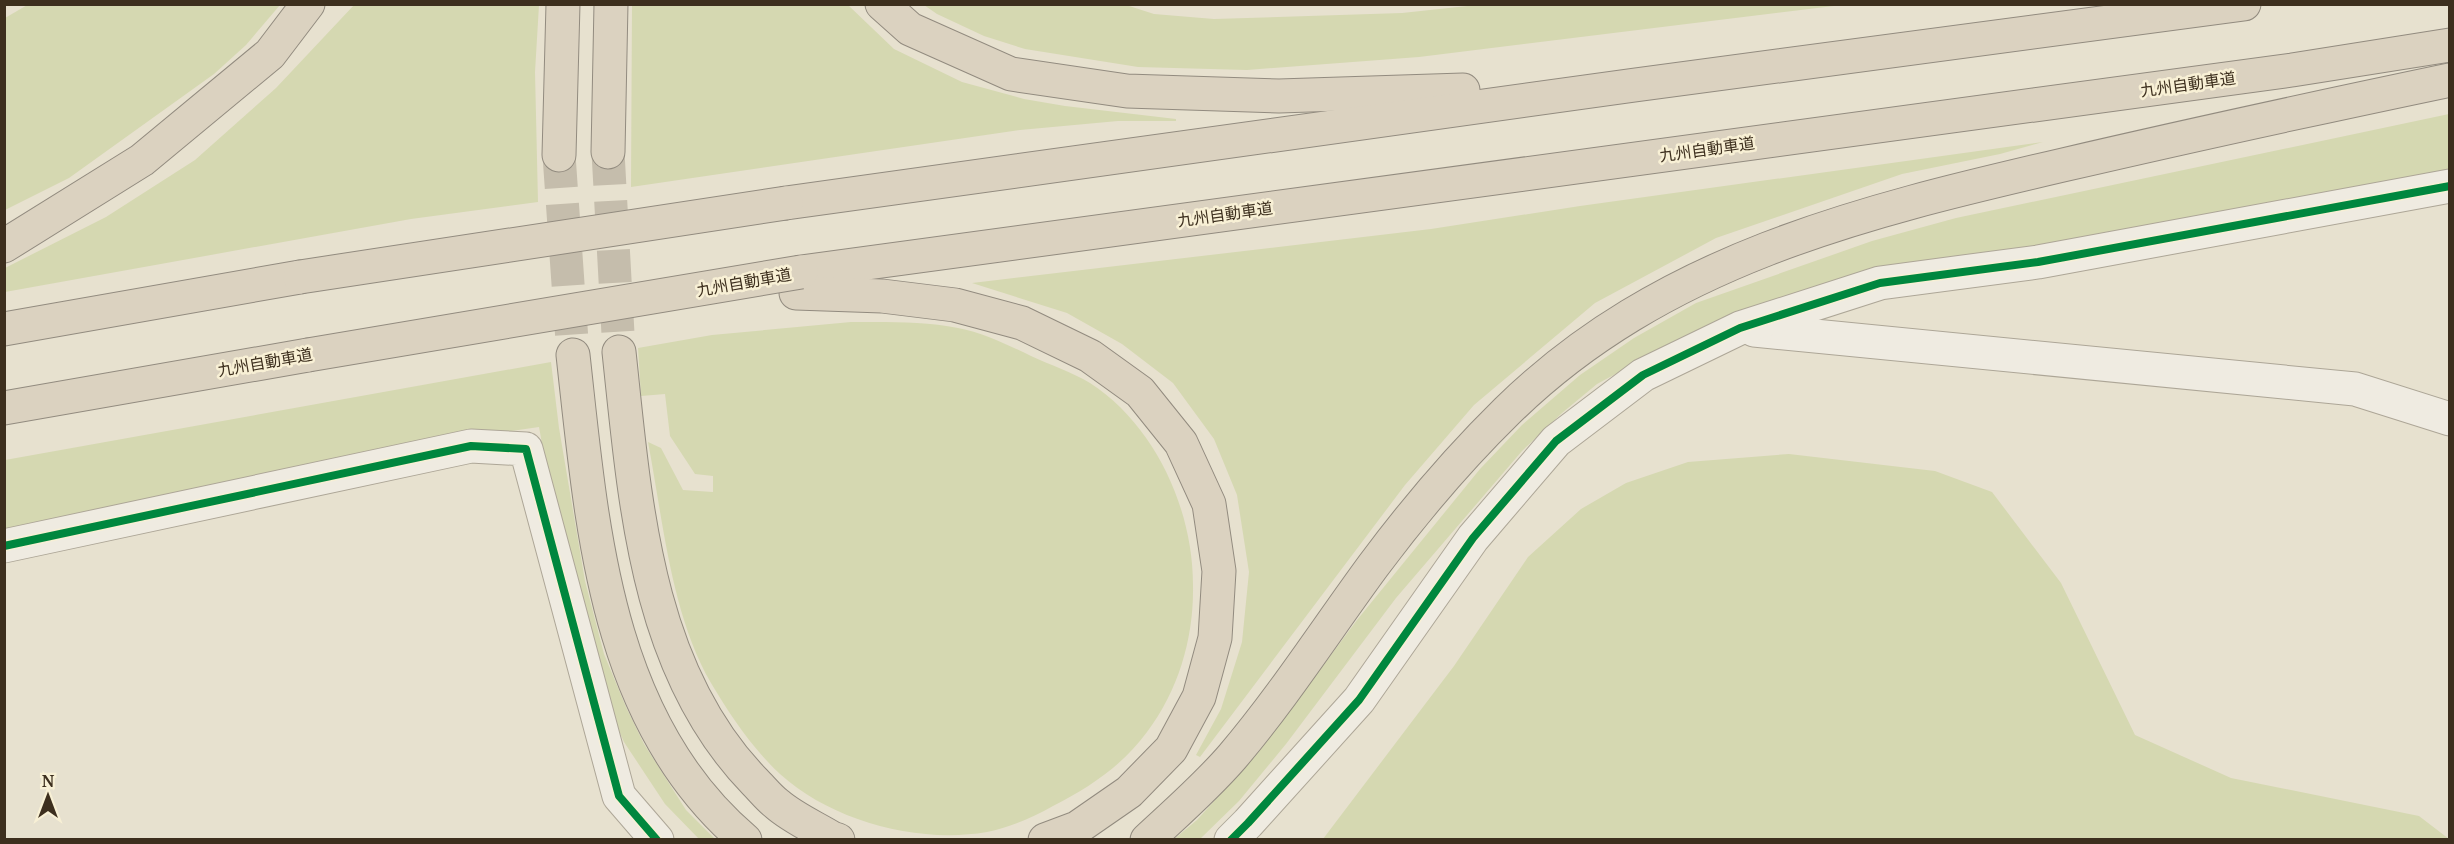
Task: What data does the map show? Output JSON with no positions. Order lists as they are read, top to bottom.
{
  "streets": {
    "highway": ["九州自動車道"]
  },
  "north": "top"
}
